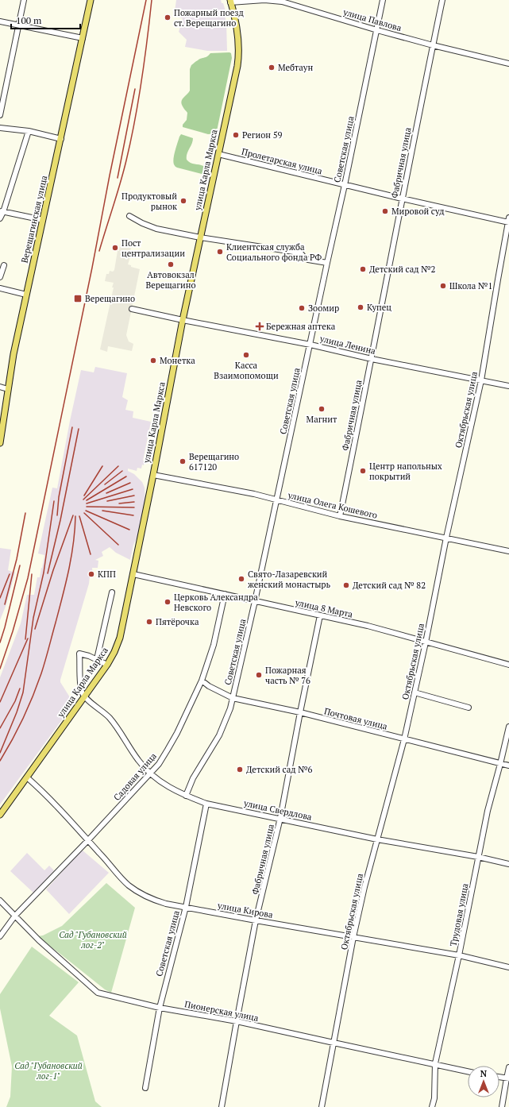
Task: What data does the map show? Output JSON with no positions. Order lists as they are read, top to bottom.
{
  "streets": {
    "main road": ["улица Карла Маркса", "Верещагинская улица"],
    "street": [
      "улица Павлова",
      "Советская улица",
      "Пролетарская улица",
      "Фабричная улица",
      "улица Ленина",
      "Октябрьская улица",
      "улица Олега Кошевого",
      "улица 8 Марта",
      "Почтовая улица",
      "Садовая улица",
      "улица Свердлова",
      "улица Кирова",
      "Трудовая улица",
      "Пионерская улица"
    ]
  },
  "crossings": [
    ["улица Павлова", "Советская улица"],
    ["улица Павлова", "Фабричная улица"],
    ["улица Павлова", "улица Карла Маркса"],
    ["Советская улица", "Пролетарская улица"],
    ["Советская улица", "улица Ленина"],
    ["Советская улица", "улица Олега Кошевого"],
    ["Советская улица", "улица 8 Марта"],
    ["Советская улица", "Почтовая улица"],
    ["Советская улица", "улица Свердлова"],
    ["Советская улица", "улица Кирова"],
    ["Советская улица", "Пионерская улица"],
    ["Пролетарская улица", "Фабричная улица"],
    ["Пролетарская улица", "улица Карла Маркса"],
    ["Пролетарская улица", "Октябрьская улица"],
    ["Фабричная улица", "улица Ленина"],
    ["Фабричная улица", "улица Олега Кошевого"],
    ["Фабричная улица", "улица 8 Марта"],
    ["Фабричная улица", "Почтовая улица"],
    ["Фабричная улица", "улица Свердлова"],
    ["Фабричная улица", "улица Кирова"],
    ["Фабричная улица", "Пионерская улица"],
    ["улица Карла Маркса", "улица Ленина"],
    ["улица Карла Маркса", "улица Олега Кошевого"],
    ["улица Карла Маркса", "улица 8 Марта"],
    ["улица Карла Маркса", "улица Свердлова"],
    ["улица Карла Маркса", "улица Кирова"],
    ["улица Ленина", "Октябрьская улица"],
    ["Октябрьская улица", "улица Олега Кошевого"],
    ["Октябрьская улица", "улица 8 Марта"],
    ["Октябрьская улица", "Почтовая улица"],
    ["Октябрьская улица", "улица Свердлова"],
    ["Октябрьская улица", "улица Кирова"],
    ["Октябрьская улица", "Пионерская улица"],
    ["улица 8 Марта", "Садовая улица"],
    ["Почтовая улица", "Садовая улица"],
    ["Почтовая улица", "Трудовая улица"],
    ["Садовая улица", "улица Свердлова"],
    ["Садовая улица", "улица Кирова"],
    ["Садовая улица", "Пионерская улица"],
    ["улица Свердлова", "Трудовая улица"],
    ["улица Кирова", "Трудовая улица"],
    ["Трудовая улица", "Пионерская улица"]
  ],
  "parks": ["Сад \"Губановский лог-2\"", "Сад \"Губановский лог-1\""],
  "places": {
    "other": [
      "Пожарный поезд ст. Верещагино",
      "Мебтаун",
      "Регион 59",
      "Продуктовый рынок",
      "Мировой суд",
      "Пост централизации",
      "Клиентская служба Социального фонда РФ",
      "Автовокзал Верещагино",
      "Детский сад №2",
      "Школа №1",
      "Купец",
      "Зоомир",
      "Касса Взаимопомощи",
      "Монетка",
      "Магнит",
      "Верещагино 617120",
      "Центр напольных покрытий",
      "КПП",
      "Свято-Лазаревский женский монастырь",
      "Детский сад № 82",
      "Церковь Александра Невского",
      "Пятёрочка",
      "Пожарная часть № 76",
      "Детский сад №6"
    ],
    "transit": ["Верещагино"],
    "health": ["Бережная аптека"]
  },
  "scale_bar": "100 m",
  "north": "top"
}
